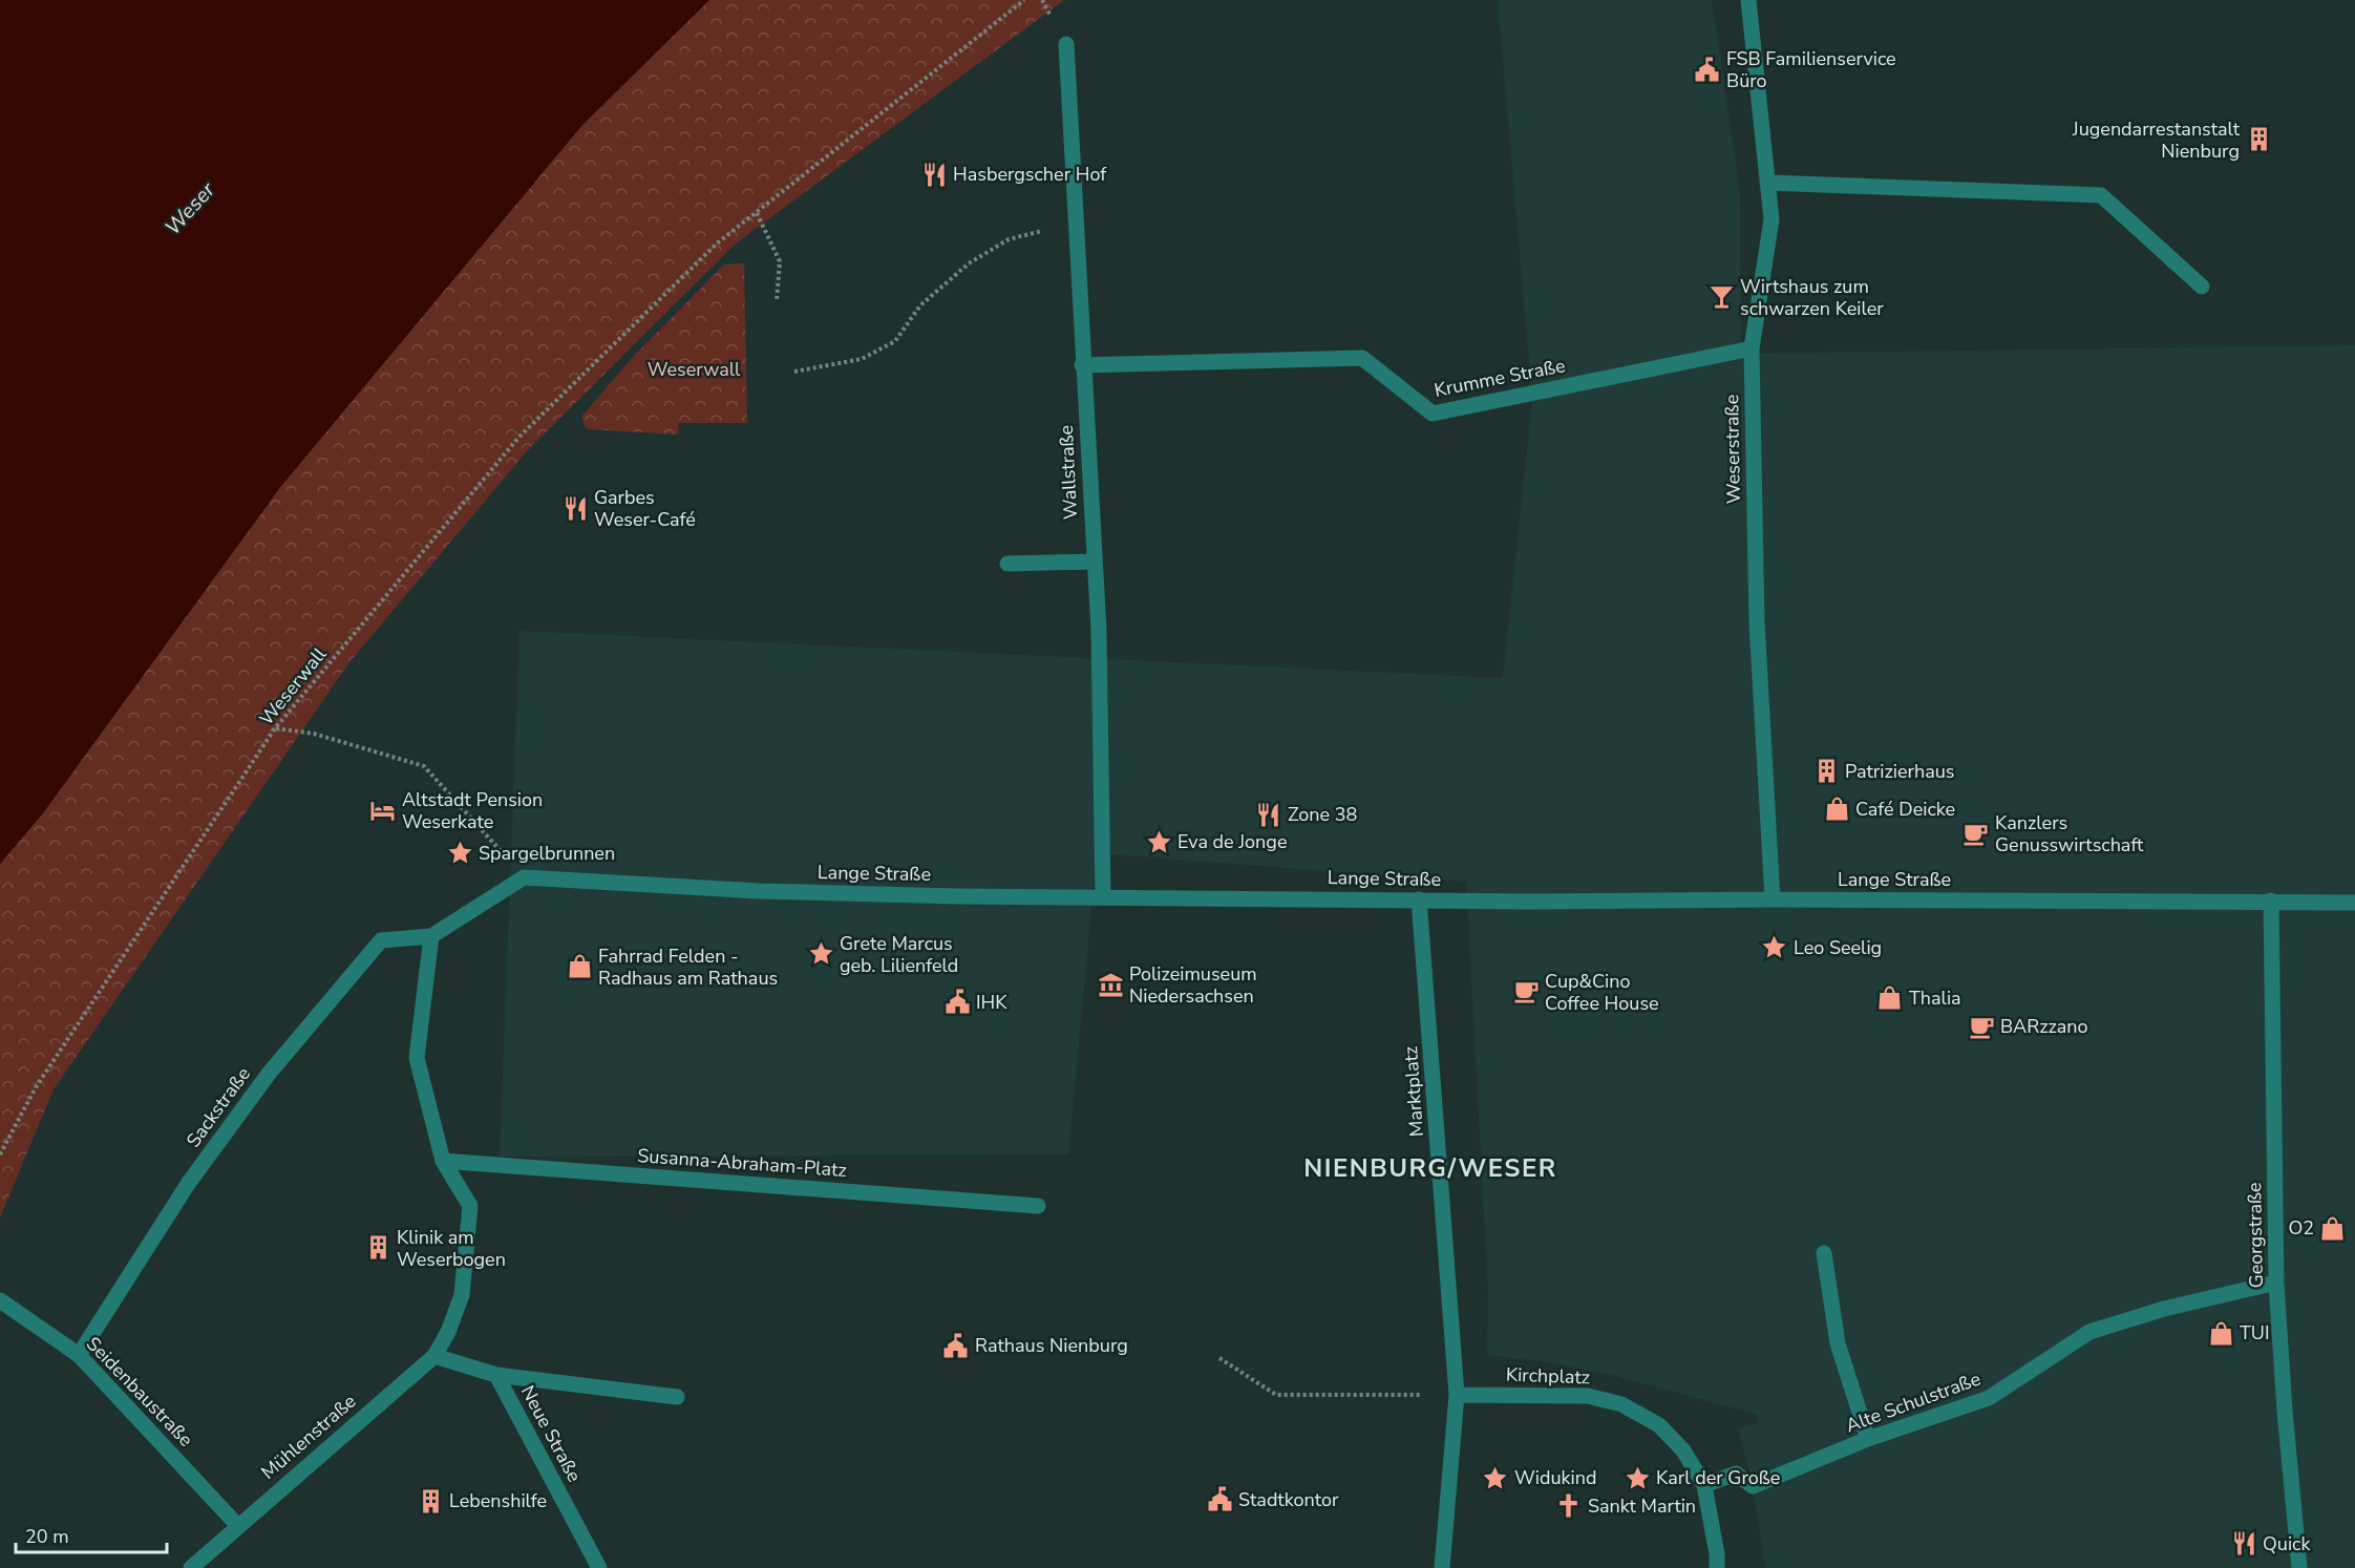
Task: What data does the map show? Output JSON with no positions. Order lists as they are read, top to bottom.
{
  "streets": {
    "street": [
      "Krumme Straße",
      "Weserstraße",
      "Wallstraße",
      "Lange Straße",
      "Marktplatz",
      "Sackstraße",
      "Susanna-Abraham-Platz",
      "Georgstraße",
      "Kirchplatz",
      "Seidenbaustraße",
      "Alte Schulstraße",
      "Neue Straße",
      "Mühlenstraße"
    ],
    "path": ["Weserwall"]
  },
  "crossings": [
    ["Krumme Straße", "Weserstraße"],
    ["Krumme Straße", "Wallstraße"],
    ["Weserstraße", "Lange Straße"],
    ["Wallstraße", "Lange Straße"],
    ["Lange Straße", "Marktplatz"],
    ["Lange Straße", "Georgstraße"],
    ["Marktplatz", "Kirchplatz"],
    ["Sackstraße", "Seidenbaustraße"],
    ["Susanna-Abraham-Platz", "Mühlenstraße"],
    ["Georgstraße", "Alte Schulstraße"],
    ["Kirchplatz", "Alte Schulstraße"],
    ["Seidenbaustraße", "Mühlenstraße"],
    ["Neue Straße", "Mühlenstraße"]
  ],
  "districts": ["NIENBURG/WESER"],
  "water": ["Weser"],
  "parks": ["Weserwall"],
  "places": {
    "public building": [
      "FSB Familienservice Büro",
      "IHK",
      "Rathaus Nienburg",
      "Stadtkontor"
    ],
    "building": [
      "Jugendarrestanstalt Nienburg",
      "Patrizierhaus",
      "Klinik am Weserbogen",
      "Lebenshilfe"
    ],
    "restaurant": [
      "Hasbergscher Hof",
      "Garbes Weser-Café",
      "Zone 38",
      "Quick"
    ],
    "bar": ["Wirtshaus zum schwarzen Keiler"],
    "shop": [
      "Café Deicke",
      "Fahrrad Felden - Radhaus am Rathaus",
      "Thalia",
      "O2",
      "TUI"
    ],
    "hotel": ["Altstadt Pension Weserkate"],
    "cafe": ["Kanzlers Genusswirtschaft", "Cup&Cino Coffee House", "BARzzano"],
    "place": [
      "Eva de Jonge",
      "Spargelbrunnen",
      "Leo Seelig",
      "Grete Marcus geb. Lilienfeld",
      "Widukind",
      "Karl der Große"
    ],
    "museum": ["Polizeimuseum Niedersachsen"],
    "church": ["Sankt Martin"]
  },
  "scale_bar": "20 m"
}
